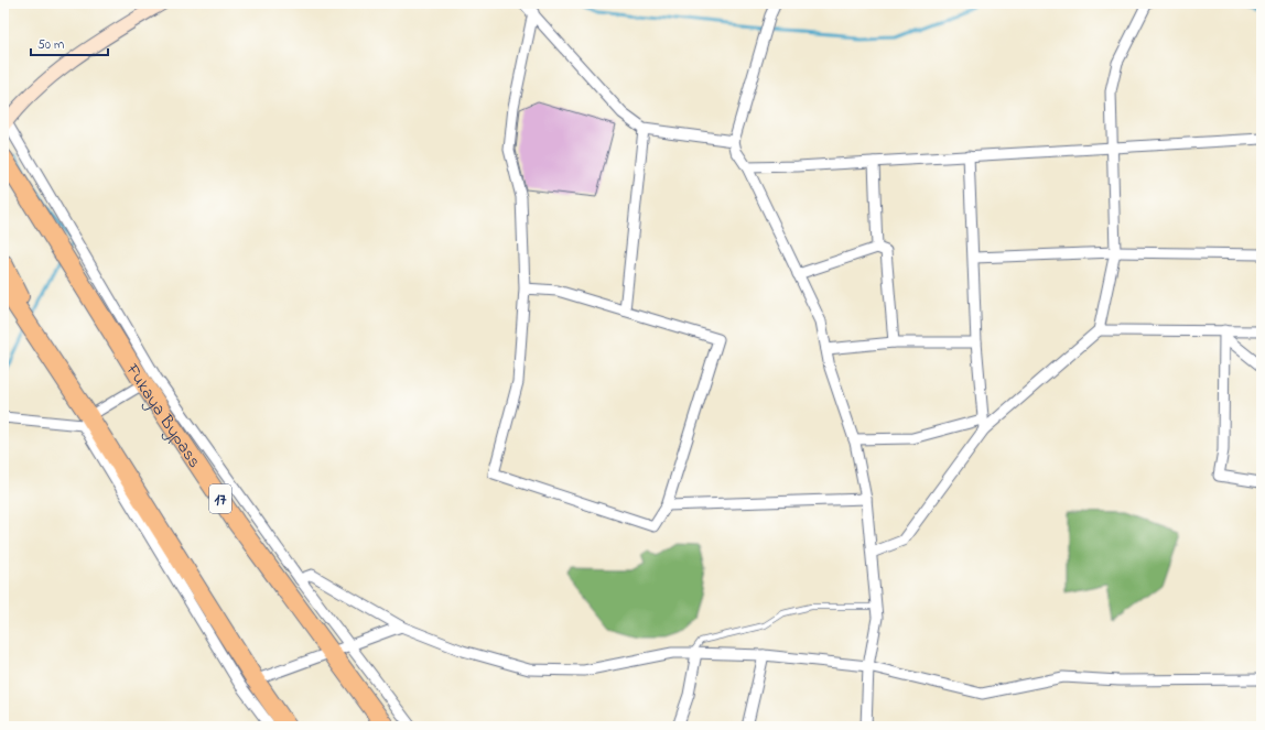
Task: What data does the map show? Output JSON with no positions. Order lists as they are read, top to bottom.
{
  "streets": {
    "highway": ["Fukaya Bypass", "17"]
  },
  "scale_bar": "50 m"
}
